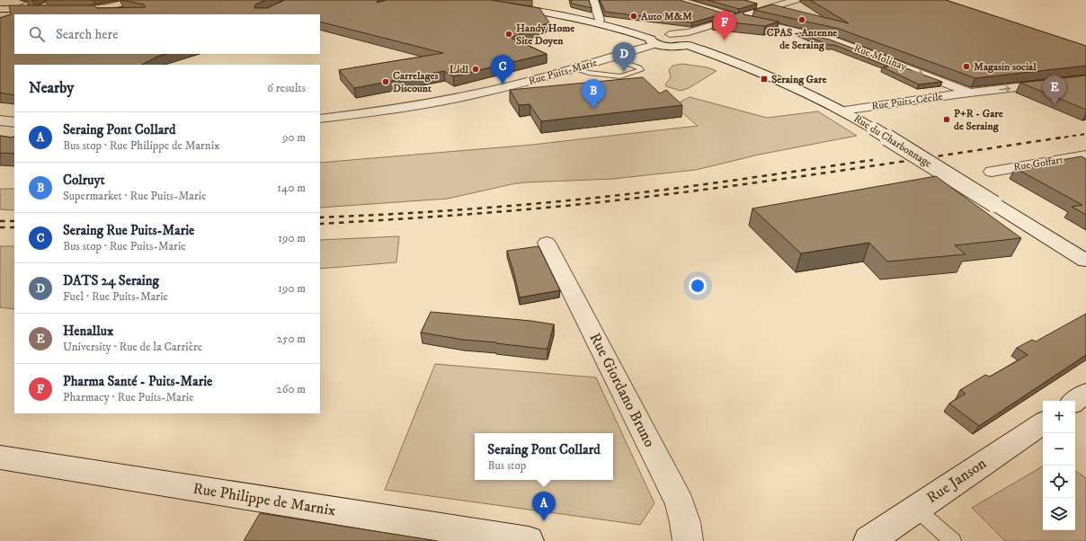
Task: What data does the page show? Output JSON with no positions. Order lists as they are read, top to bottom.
{
  "streets": {
    "street": [
      "Rue Molinay",
      "Rue Puits-Marie",
      "Rue Puits-Cécile",
      "Rue du Charbonnage",
      "Rue Goffart",
      "Rue Giordano Bruno",
      "Rue Janson",
      "Rue Philippe de Marnix"
    ]
  },
  "crossings": [
    ["Rue Molinay", "Rue Puits-Cécile"],
    ["Rue Puits-Marie", "Rue du Charbonnage"],
    ["Rue Puits-Cécile", "Rue du Charbonnage"]
  ],
  "one_way": ["Rue Molinay", "Rue Puits-Cécile"],
  "places": {
    "other": [
      "Auto M&M",
      "CPAS - Antenne de Seraing",
      "Handy Home Site Doyen",
      "Magasin social",
      "Lidl",
      "Carrelages Discount",
      "P+R - Gare de Seraing"
    ],
    "transit": ["Seraing Gare"]
  },
  "page": {
    "pins": [
      "F",
      "D",
      "C",
      "E",
      "B",
      "A"
    ],
    "search": "Search here",
    "heading": ["Nearby", "6 results"],
    "list": [
      {
        "mark": "A",
        "name": "Seraing Pont Collard",
        "note": "Bus stop · Rue Philippe de Marnix",
        "value": "90 m"
      },
      {
        "mark": "B",
        "name": "Colruyt",
        "note": "Supermarket · Rue Puits-Marie",
        "value": "140 m"
      },
      {
        "mark": "C",
        "name": "Seraing Rue Puits-Marie",
        "note": "Bus stop · Rue Puits-Marie",
        "value": "190 m"
      },
      {
        "mark": "D",
        "name": "DATS 24 Seraing",
        "note": "Fuel · Rue Puits-Marie",
        "value": "190 m"
      },
      {
        "mark": "E",
        "name": "Henallux",
        "note": "University · Rue de la Carrière",
        "value": "250 m"
      },
      {
        "mark": "F",
        "name": "Pharma Santé - Puits-Marie",
        "note": "Pharmacy · Rue Puits-Marie",
        "value": "260 m"
      }
    ],
    "map_buttons": ["+", "−"],
    "popup": ["Seraing Pont Collard", "Bus stop"]
  }
}
